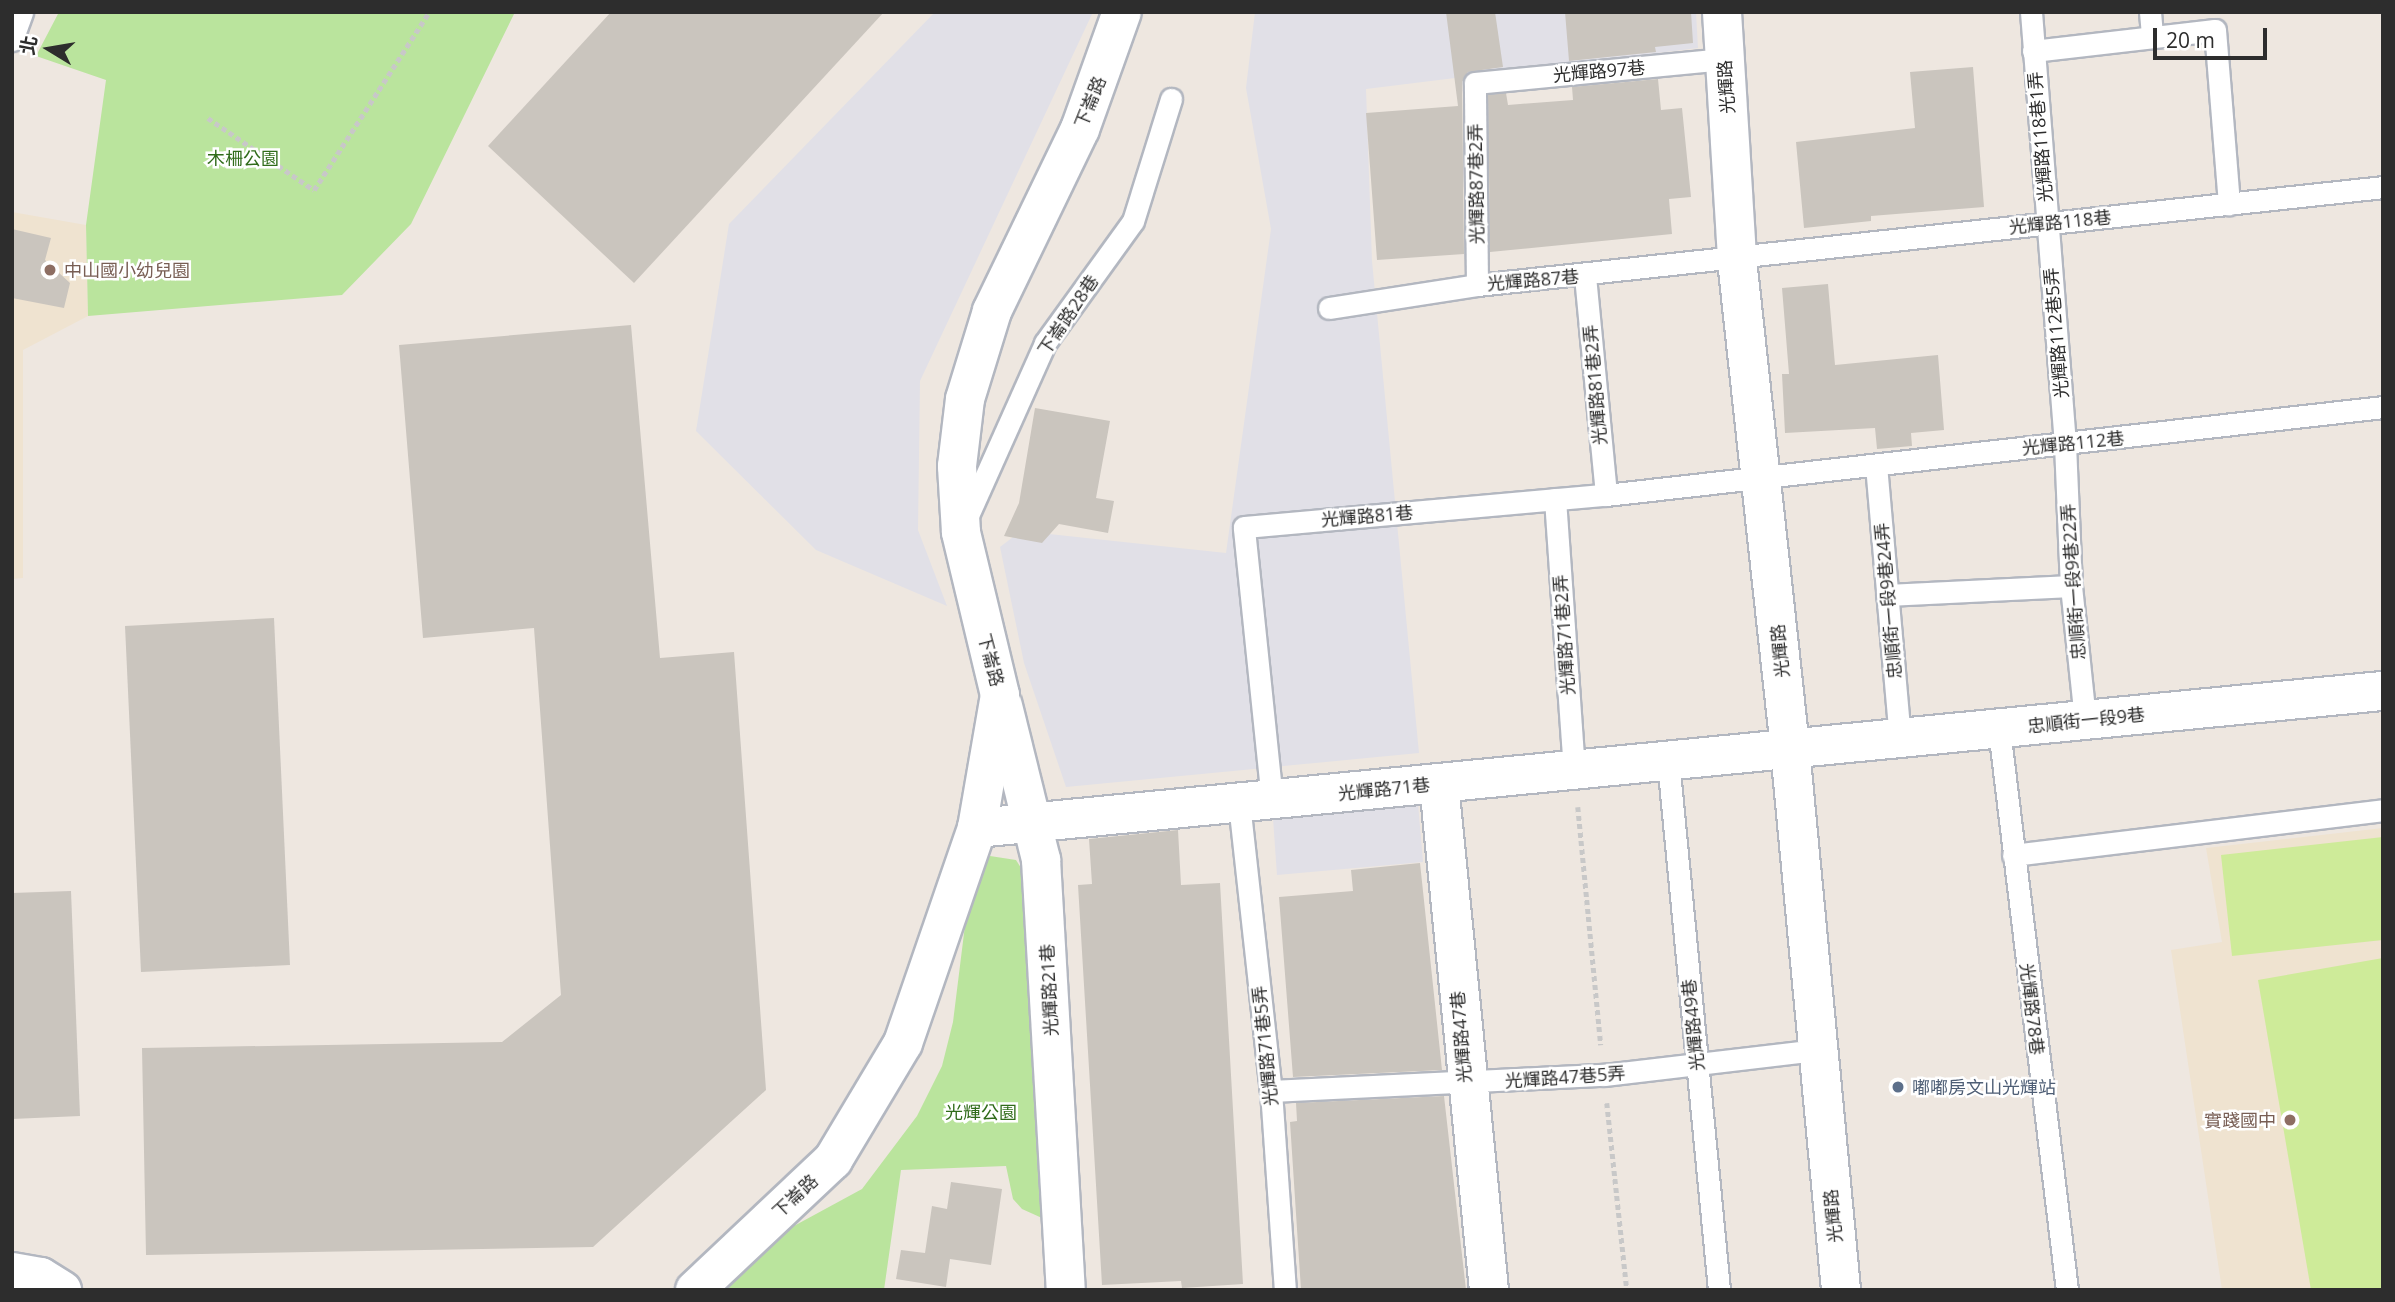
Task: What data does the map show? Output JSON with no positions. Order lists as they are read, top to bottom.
{
  "streets": {
    "street": [
      "光輝路",
      "下崙路",
      "忠順街一段9巷",
      "光輝路71巷",
      "光輝路21巷",
      "光輝路47巷"
    ],
    "lane": [
      "光輝路97巷",
      "光輝路118巷1弄",
      "光輝路87巷2弄",
      "光輝路118巷",
      "光輝路87巷",
      "下崙路28巷",
      "光輝路112巷5弄",
      "光輝路81巷2弄",
      "光輝路112巷",
      "光輝路81巷",
      "忠順街一段9巷22弄",
      "忠順街一段9巷24弄",
      "光輝路71巷2弄",
      "光輝路78巷",
      "光輝路49巷",
      "光輝路71巷5弄",
      "光輝路47巷5弄"
    ]
  },
  "crossings": [
    ["光輝路97巷", "光輝路"],
    ["光輝路97巷", "光輝路87巷2弄"],
    ["光輝路", "光輝路118巷"],
    ["光輝路", "光輝路87巷"],
    ["光輝路", "光輝路112巷"],
    ["光輝路", "光輝路81巷"],
    ["光輝路", "忠順街一段9巷"],
    ["光輝路", "光輝路71巷"],
    ["光輝路", "光輝路47巷5弄"],
    ["下崙路", "下崙路28巷"],
    ["下崙路", "光輝路71巷"],
    ["下崙路", "光輝路21巷"],
    ["光輝路118巷1弄", "光輝路118巷"],
    ["光輝路118巷1弄", "光輝路112巷5弄"],
    ["光輝路87巷2弄", "光輝路87巷"],
    ["光輝路118巷", "光輝路87巷"],
    ["光輝路118巷", "光輝路112巷5弄"],
    ["光輝路87巷", "光輝路81巷2弄"],
    ["光輝路112巷5弄", "光輝路112巷"],
    ["光輝路112巷5弄", "忠順街一段9巷22弄"],
    ["光輝路81巷2弄", "光輝路81巷"],
    ["光輝路112巷", "光輝路81巷"],
    ["光輝路112巷", "忠順街一段9巷22弄"],
    ["光輝路112巷", "忠順街一段9巷24弄"],
    ["光輝路81巷", "光輝路71巷2弄"],
    ["光輝路81巷", "光輝路71巷"],
    ["光輝路81巷", "光輝路71巷5弄"],
    ["忠順街一段9巷22弄", "忠順街一段9巷"],
    ["忠順街一段9巷24弄", "忠順街一段9巷"],
    ["光輝路71巷2弄", "光輝路71巷"],
    ["忠順街一段9巷", "光輝路71巷"],
    ["忠順街一段9巷", "光輝路78巷"],
    ["光輝路71巷", "光輝路21巷"],
    ["光輝路71巷", "光輝路49巷"],
    ["光輝路71巷", "光輝路47巷"],
    ["光輝路71巷", "光輝路71巷5弄"],
    ["光輝路49巷", "光輝路47巷5弄"],
    ["光輝路47巷", "光輝路47巷5弄"],
    ["光輝路71巷5弄", "光輝路47巷5弄"]
  ],
  "parks": ["木柵公園", "光輝公園"],
  "places": ["中山國小幼兒園", "嘟嘟房文山光輝站", "實踐國中"],
  "scale_bar": "20 m",
  "north": "left"
}
